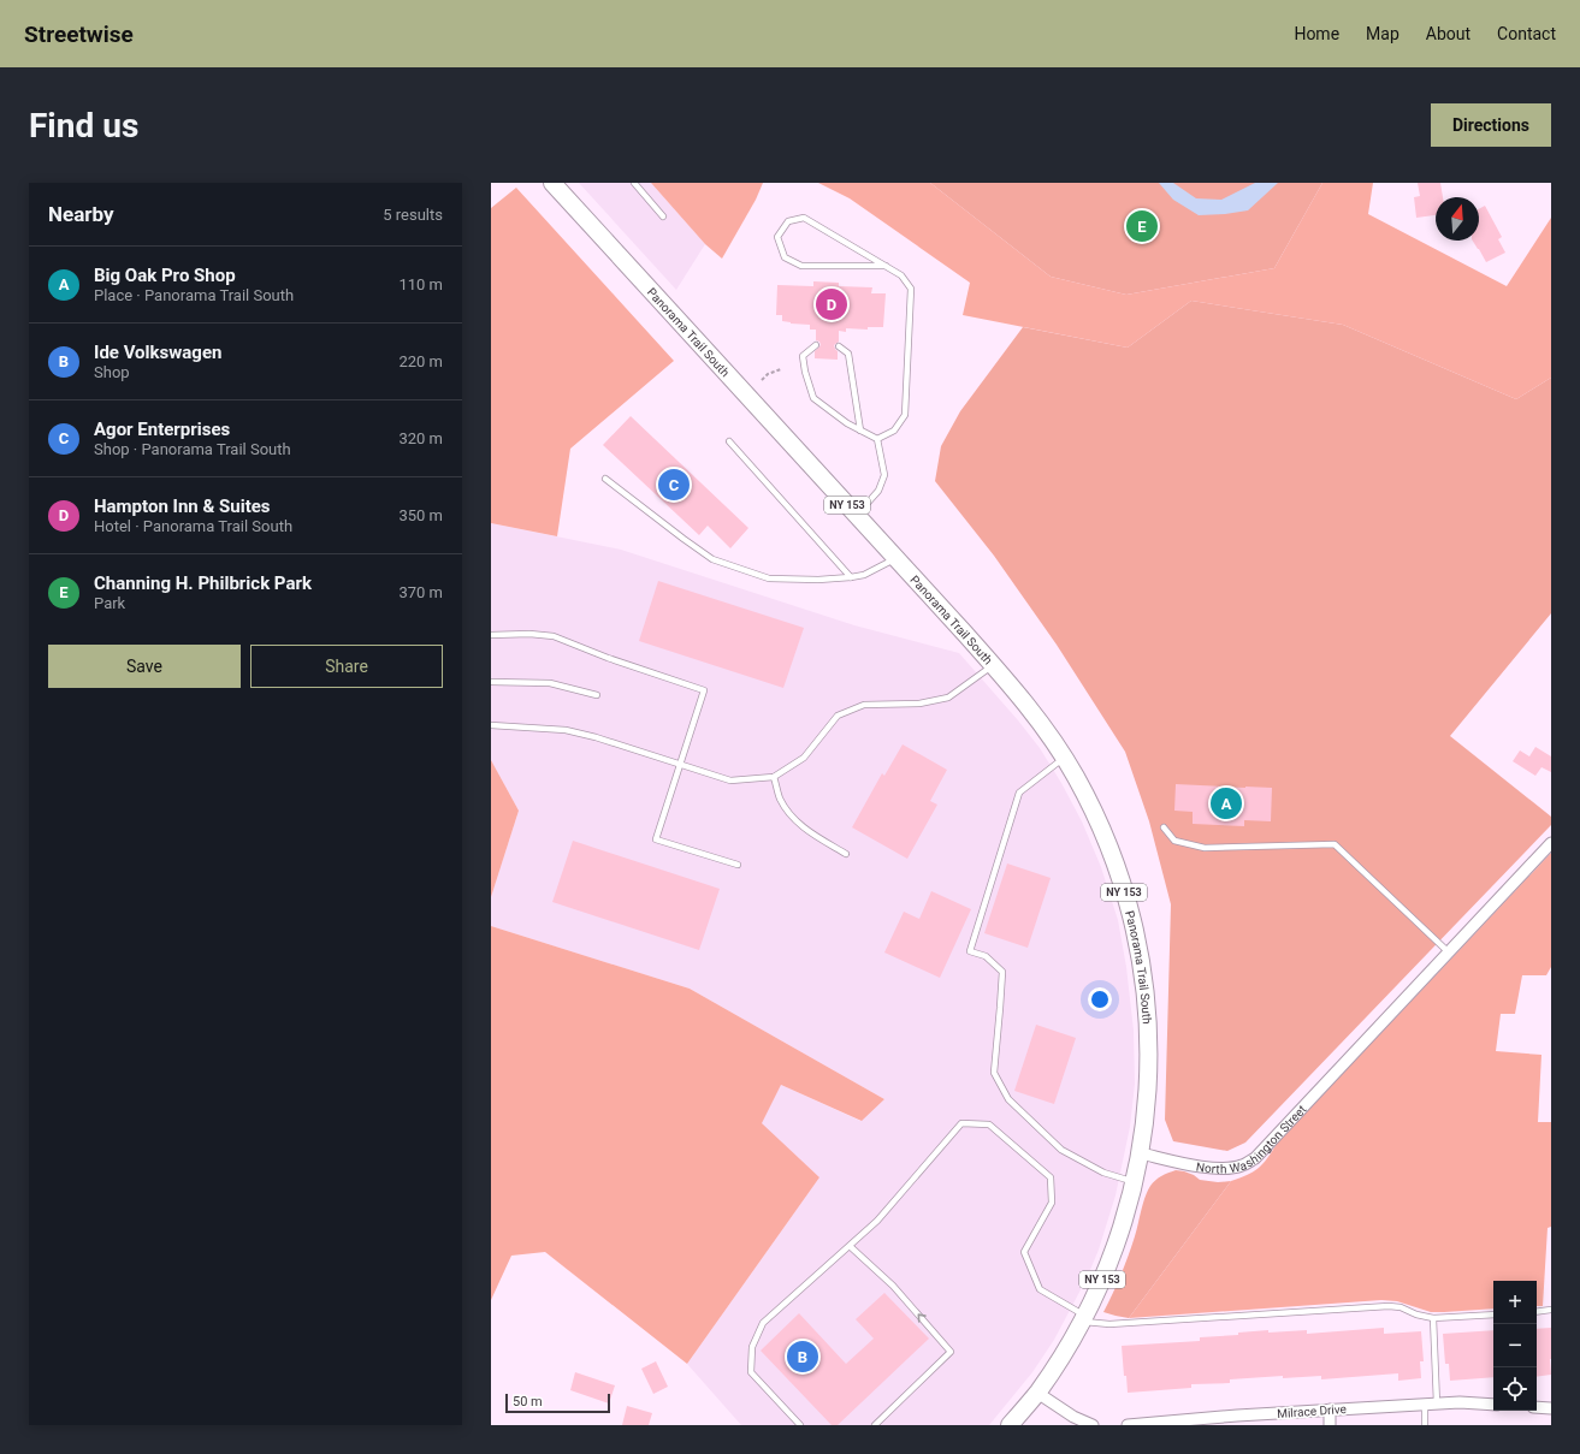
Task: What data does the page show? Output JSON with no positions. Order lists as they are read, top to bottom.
{
  "streets": {
    "main road": ["Panorama Trail South", "NY 153"],
    "street": ["North Washington Street", "Milrace Drive"]
  },
  "crossings": [
    ["Panorama Trail South", "NY 153"],
    ["Panorama Trail South", "North Washington Street"],
    ["NY 153", "North Washington Street"]
  ],
  "scale_bar": "50 m",
  "north": "top",
  "page": {
    "header": "Streetwise",
    "nav": [
      "Home",
      "Map",
      "About",
      "Contact"
    ],
    "buttons": [
      "Directions",
      ["Save", "Share"]
    ],
    "title": "Find us",
    "heading": ["Nearby", "5 results"],
    "pins": [
      "E",
      "D",
      "C",
      "A",
      "B"
    ],
    "list": [
      {
        "mark": "A",
        "name": "Big Oak Pro Shop",
        "note": "Place · Panorama Trail South",
        "value": "110 m"
      },
      {
        "mark": "B",
        "name": "Ide Volkswagen",
        "note": "Shop",
        "value": "220 m"
      },
      {
        "mark": "C",
        "name": "Agor Enterprises",
        "note": "Shop · Panorama Trail South",
        "value": "320 m"
      },
      {
        "mark": "D",
        "name": "Hampton Inn & Suites",
        "note": "Hotel · Panorama Trail South",
        "value": "350 m"
      },
      {
        "mark": "E",
        "name": "Channing H. Philbrick Park",
        "note": "Park",
        "value": "370 m"
      }
    ],
    "map_buttons": ["+", "−"],
    "scale": "50 m"
  }
}
